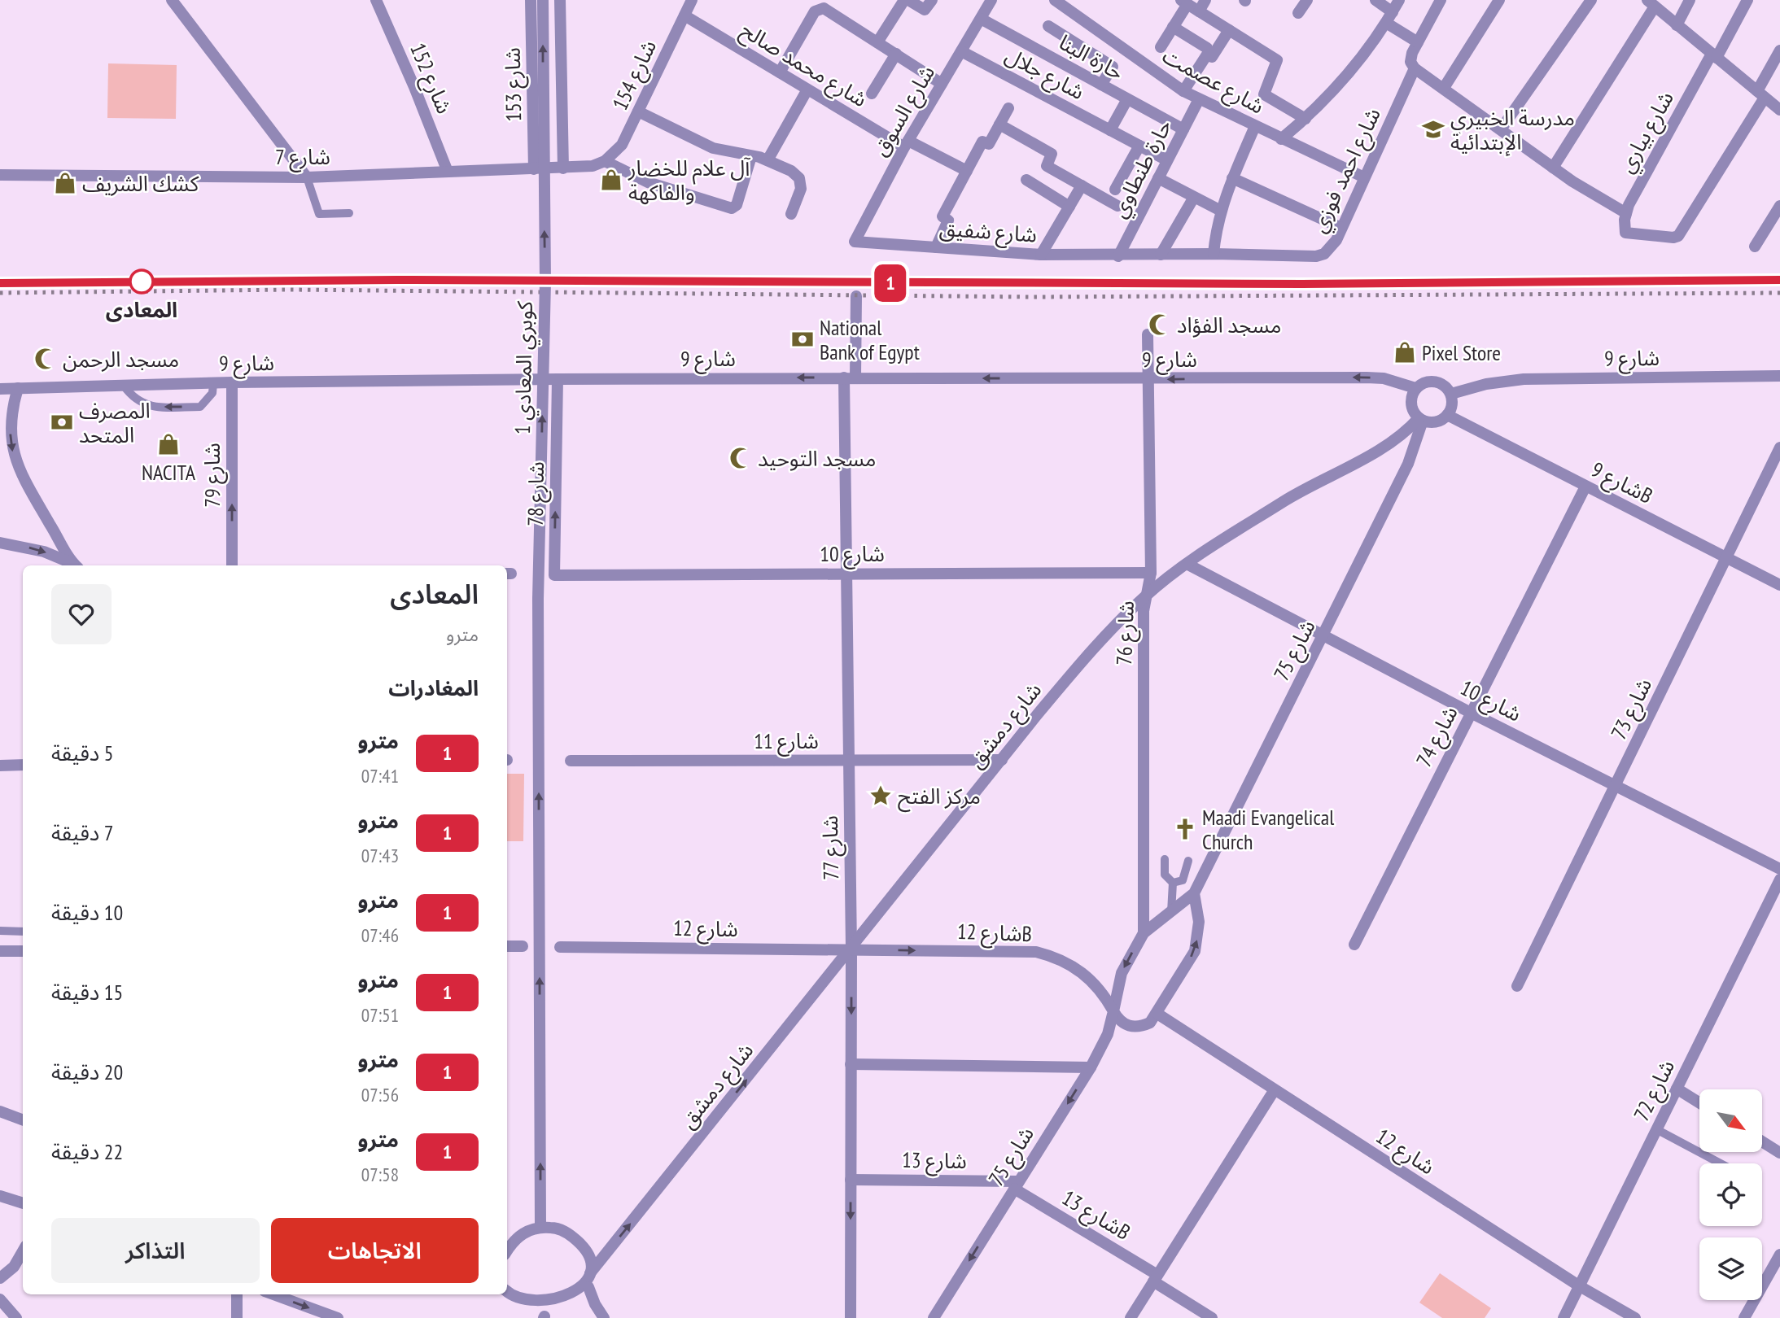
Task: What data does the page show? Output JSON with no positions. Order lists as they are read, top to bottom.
{
  "streets": {
    "street": [
      "حارة البنا",
      "شارع محمد صالح",
      "شارع جلال",
      "شارع 154",
      "شارع 152",
      "شارع عصمت",
      "شارع 153",
      "شارع السوق",
      "شارع بياري",
      "شارع 7",
      "حارة طنطاوي",
      "شارع احمد فوزي",
      "شارع شفيق",
      "شارع 9",
      "كوبري المعادي 1",
      "شارع 79",
      "شارع 9B",
      "شارع 78",
      "شارع 10",
      "شارع 76",
      "شارع 75",
      "شارع 73",
      "شارع دمشق",
      "شارع 74",
      "شارع 11",
      "شارع 77",
      "شارع 12",
      "شارع 12B",
      "شارع 72",
      "شارع 13",
      "شارع 13B"
    ]
  },
  "crossings": [
    ["حارة البنا", "شارع السوق"],
    ["حارة البنا", "حارة طنطاوي"],
    ["شارع محمد صالح", "شارع 154"],
    ["شارع محمد صالح", "شارع السوق"],
    ["شارع جلال", "شارع السوق"],
    ["شارع جلال", "حارة طنطاوي"],
    ["شارع 154", "شارع 7"],
    ["شارع 152", "شارع 7"],
    ["شارع عصمت", "حارة طنطاوي"],
    ["شارع عصمت", "شارع احمد فوزي"],
    ["شارع 153", "شارع 7"],
    ["شارع السوق", "شارع شفيق"],
    ["حارة طنطاوي", "شارع احمد فوزي"],
    ["حارة طنطاوي", "شارع شفيق"],
    ["شارع احمد فوزي", "شارع شفيق"],
    ["شارع 9", "شارع 79"],
    ["شارع 9", "شارع 9B"],
    ["شارع 9", "شارع 78"],
    ["شارع 9", "شارع 76"],
    ["شارع 9", "شارع 75"],
    ["شارع 9", "شارع دمشق"],
    ["شارع 9", "شارع 77"],
    ["شارع 9B", "شارع 75"],
    ["شارع 9B", "شارع 73"],
    ["شارع 9B", "شارع دمشق"],
    ["شارع 9B", "شارع 74"],
    ["شارع 78", "شارع 10"],
    ["شارع 10", "شارع 76"],
    ["شارع 10", "شارع 75"],
    ["شارع 10", "شارع 73"],
    ["شارع 10", "شارع دمشق"],
    ["شارع 10", "شارع 74"],
    ["شارع 10", "شارع 77"],
    ["شارع 76", "شارع 75"],
    ["شارع 76", "شارع دمشق"],
    ["شارع 75", "شارع دمشق"],
    ["شارع 75", "شارع 12B"],
    ["شارع 75", "شارع 13"],
    ["شارع 75", "شارع 13B"],
    ["شارع دمشق", "شارع 11"],
    ["شارع دمشق", "شارع 77"],
    ["شارع دمشق", "شارع 12"],
    ["شارع دمشق", "شارع 12B"],
    ["شارع 11", "شارع 77"],
    ["شارع 77", "شارع 12"],
    ["شارع 77", "شارع 12B"],
    ["شارع 77", "شارع 13"],
    ["شارع 12", "شارع 12B"],
    ["شارع 12", "شارع 72"],
    ["شارع 13", "شارع 13B"]
  ],
  "one_way": [
    "شارع 9",
    "كوبري المعادي 1",
    "شارع 79",
    "شارع 78",
    "شارع 75",
    "شارع 12B"
  ],
  "places": {
    "school or university": ["مدرسة الخبيري الإبتدائية"],
    "shop": [
      "آل علام للخضار والفاكهة",
      "كشك الشريف",
      "Pixel Store",
      "NACITA"
    ],
    "other": ["المعادى"],
    "mosque": ["مسجد الفؤاد", "مسجد الرحمن", "مسجد التوحيد"],
    "bank": ["National Bank of Egypt", "المصرف المتحد"],
    "place": ["مركز الفتح"],
    "church": ["Maadi Evangelical Church"]
  },
  "lines": ["metro line 1"],
  "north": "bottom right",
  "page": {
    "on_map": "1",
    "heading": [
      ["المعادى", "مترو"],
      "المغادرات"
    ],
    "list": [
      {
        "mark": "1",
        "name": "مترو",
        "note": "07:41",
        "value": "5 دقيقة"
      },
      {
        "mark": "1",
        "name": "مترو",
        "note": "07:43",
        "value": "7 دقيقة"
      },
      {
        "mark": "1",
        "name": "مترو",
        "note": "07:46",
        "value": "10 دقيقة"
      },
      {
        "mark": "1",
        "name": "مترو",
        "note": "07:51",
        "value": "15 دقيقة"
      },
      {
        "mark": "1",
        "name": "مترو",
        "note": "07:56",
        "value": "20 دقيقة"
      },
      {
        "mark": "1",
        "name": "مترو",
        "note": "07:58",
        "value": "22 دقيقة"
      }
    ],
    "buttons": ["الاتجاهات", "التذاكر"]
  }
}
